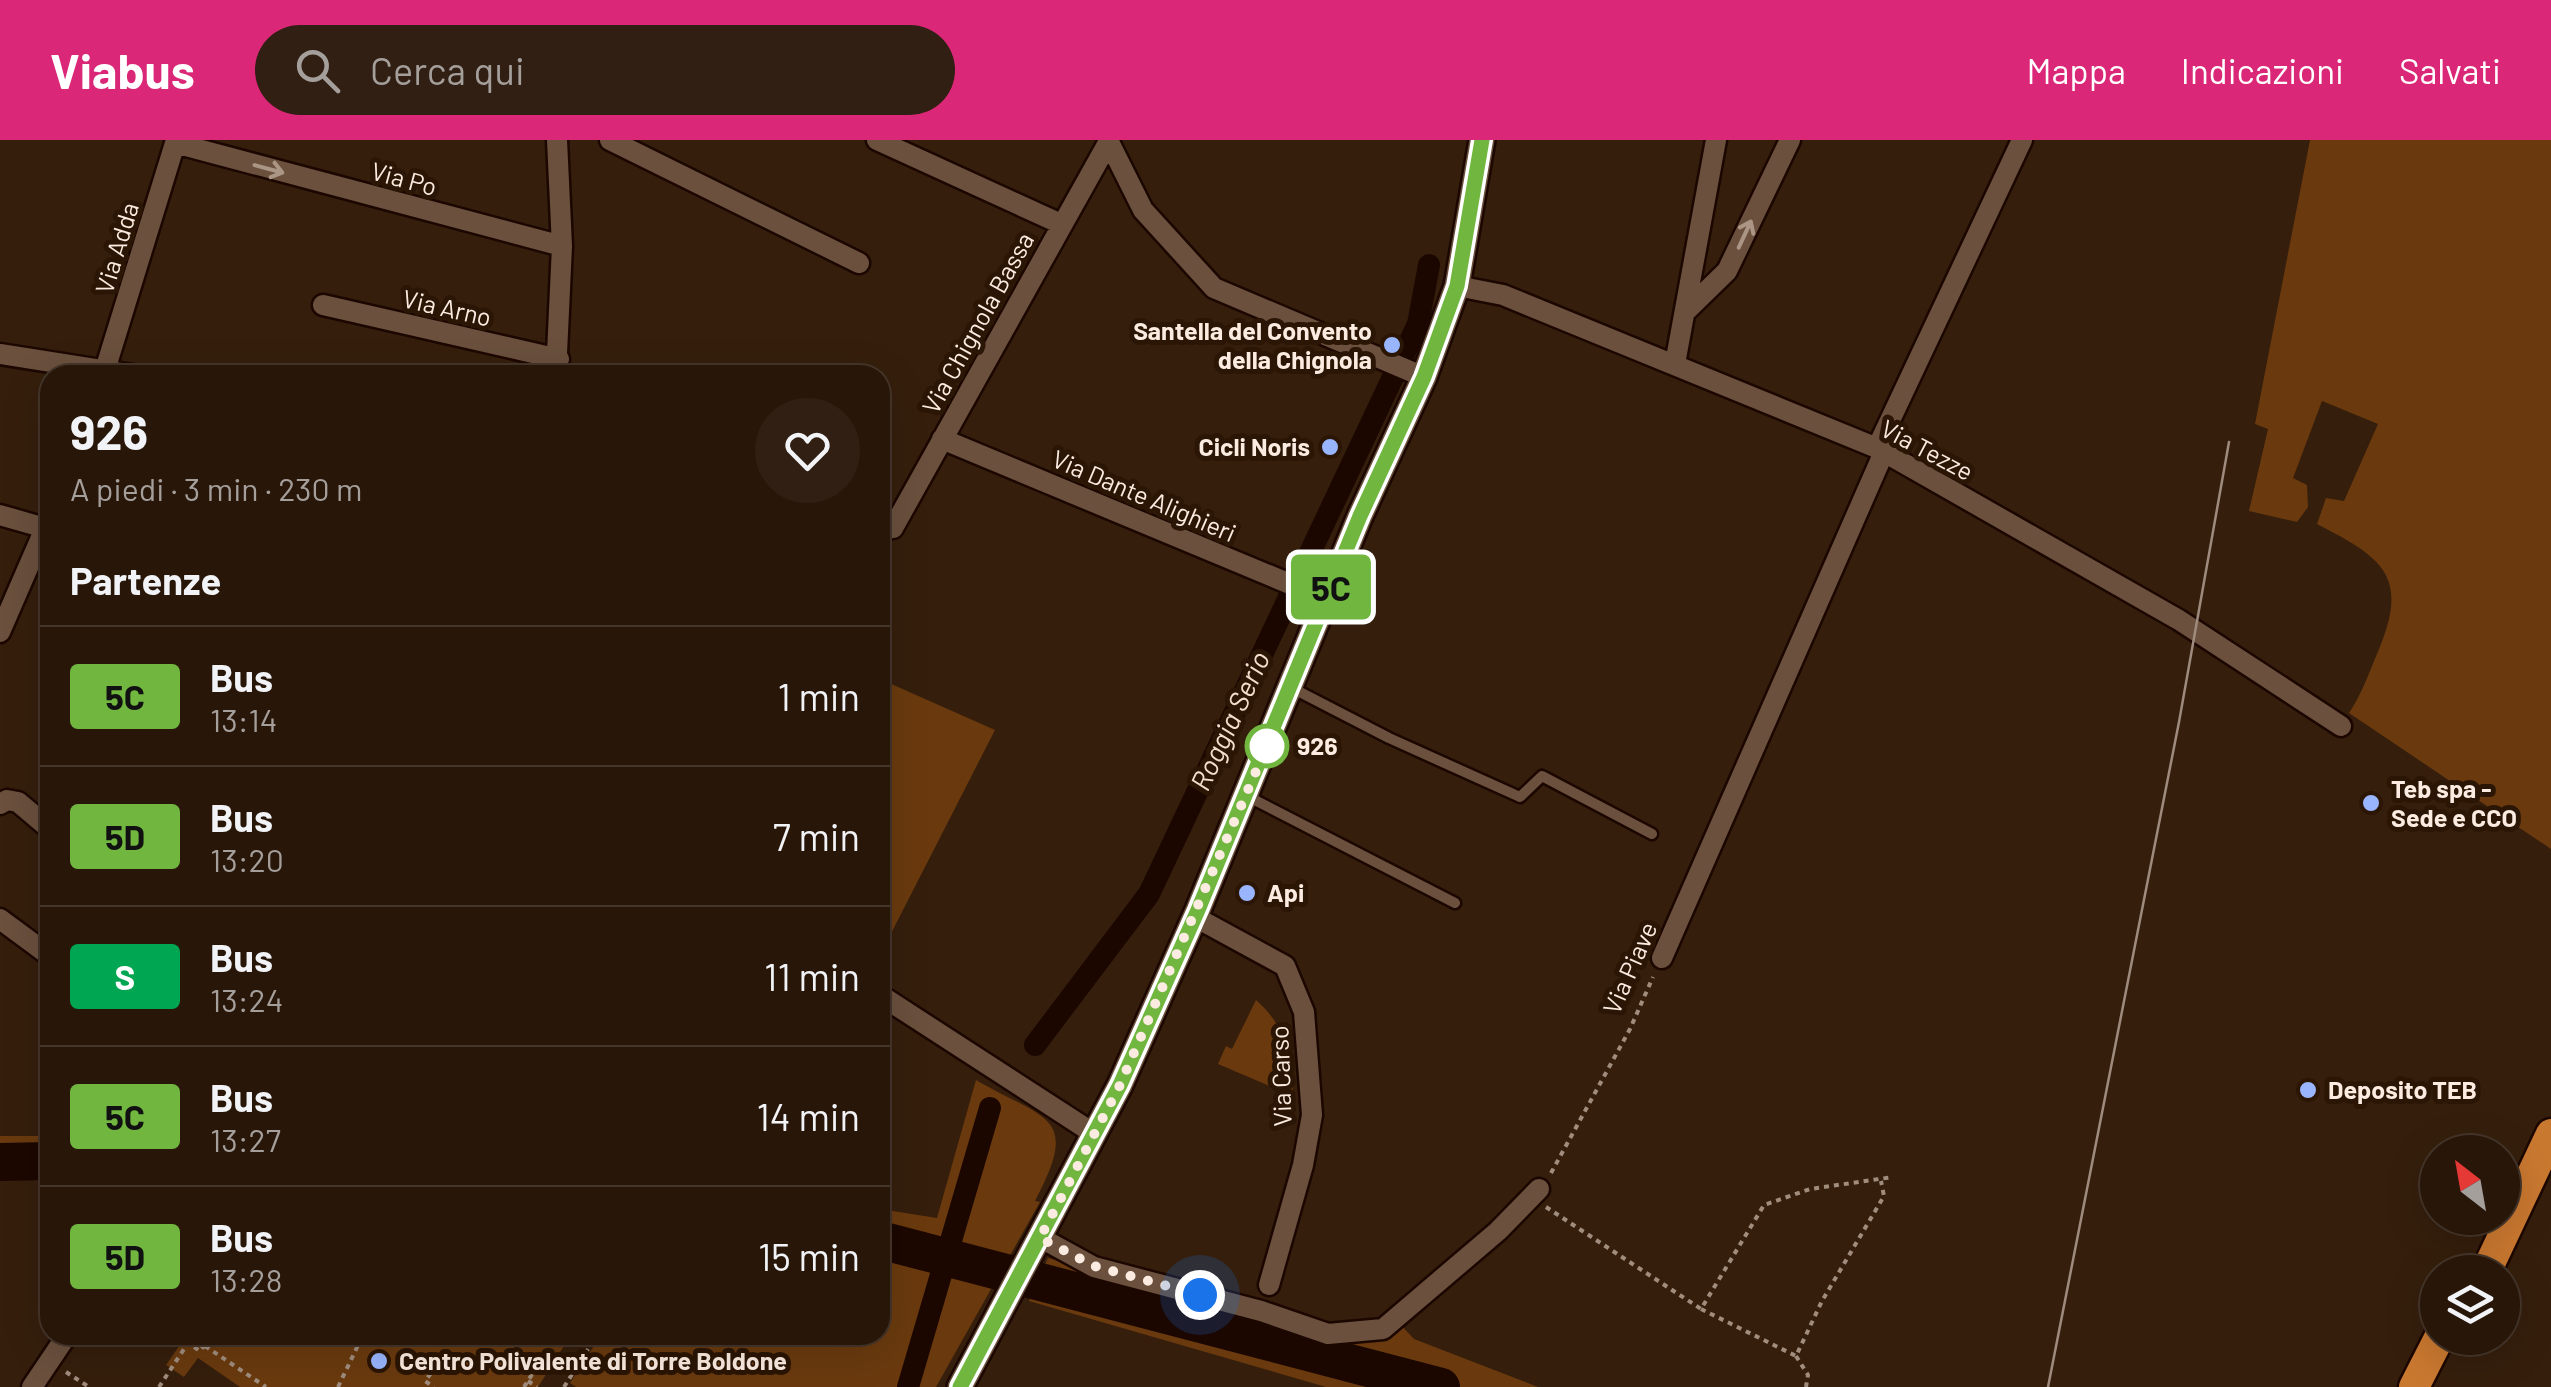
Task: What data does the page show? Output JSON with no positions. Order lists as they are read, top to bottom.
{
  "streets": {
    "street": [
      "Via Po",
      "Via Adda",
      "Via Arno",
      "Via Chignola Bassa",
      "Via Tezze",
      "Via Dante Alighieri",
      "Via Piave",
      "Via Carso"
    ]
  },
  "crossings": [
    ["Via Po", "Via Adda"],
    ["Via Chignola Bassa", "Via Dante Alighieri"],
    ["Via Tezze", "Via Piave"]
  ],
  "one_way": ["Via Po"],
  "water": ["Roggia Serio"],
  "places": [
    "Santella del Convento della Chignola",
    "Cicli Noris",
    "926",
    "Teb spa - Sede e CCO",
    "Api",
    "Deposito TEB",
    "Centro Polivalente di Torre Boldone"
  ],
  "lines": ["bus line 5C"],
  "north": "top left",
  "page": {
    "header": "Viabus",
    "search": "Cerca qui",
    "nav": ["Mappa", "Indicazioni", "Salvati"],
    "on_map": "5C",
    "heading": [
      ["926", "A piedi · 3 min · 230 m"],
      "Partenze"
    ],
    "list": [
      {
        "mark": "5C",
        "name": "Bus",
        "note": "13:14",
        "value": "1 min"
      },
      {
        "mark": "5D",
        "name": "Bus",
        "note": "13:20",
        "value": "7 min"
      },
      {
        "mark": "S",
        "name": "Bus",
        "note": "13:24",
        "value": "11 min"
      },
      {
        "mark": "5C",
        "name": "Bus",
        "note": "13:27",
        "value": "14 min"
      },
      {
        "mark": "5D",
        "name": "Bus",
        "note": "13:28",
        "value": "15 min"
      }
    ]
  }
}
